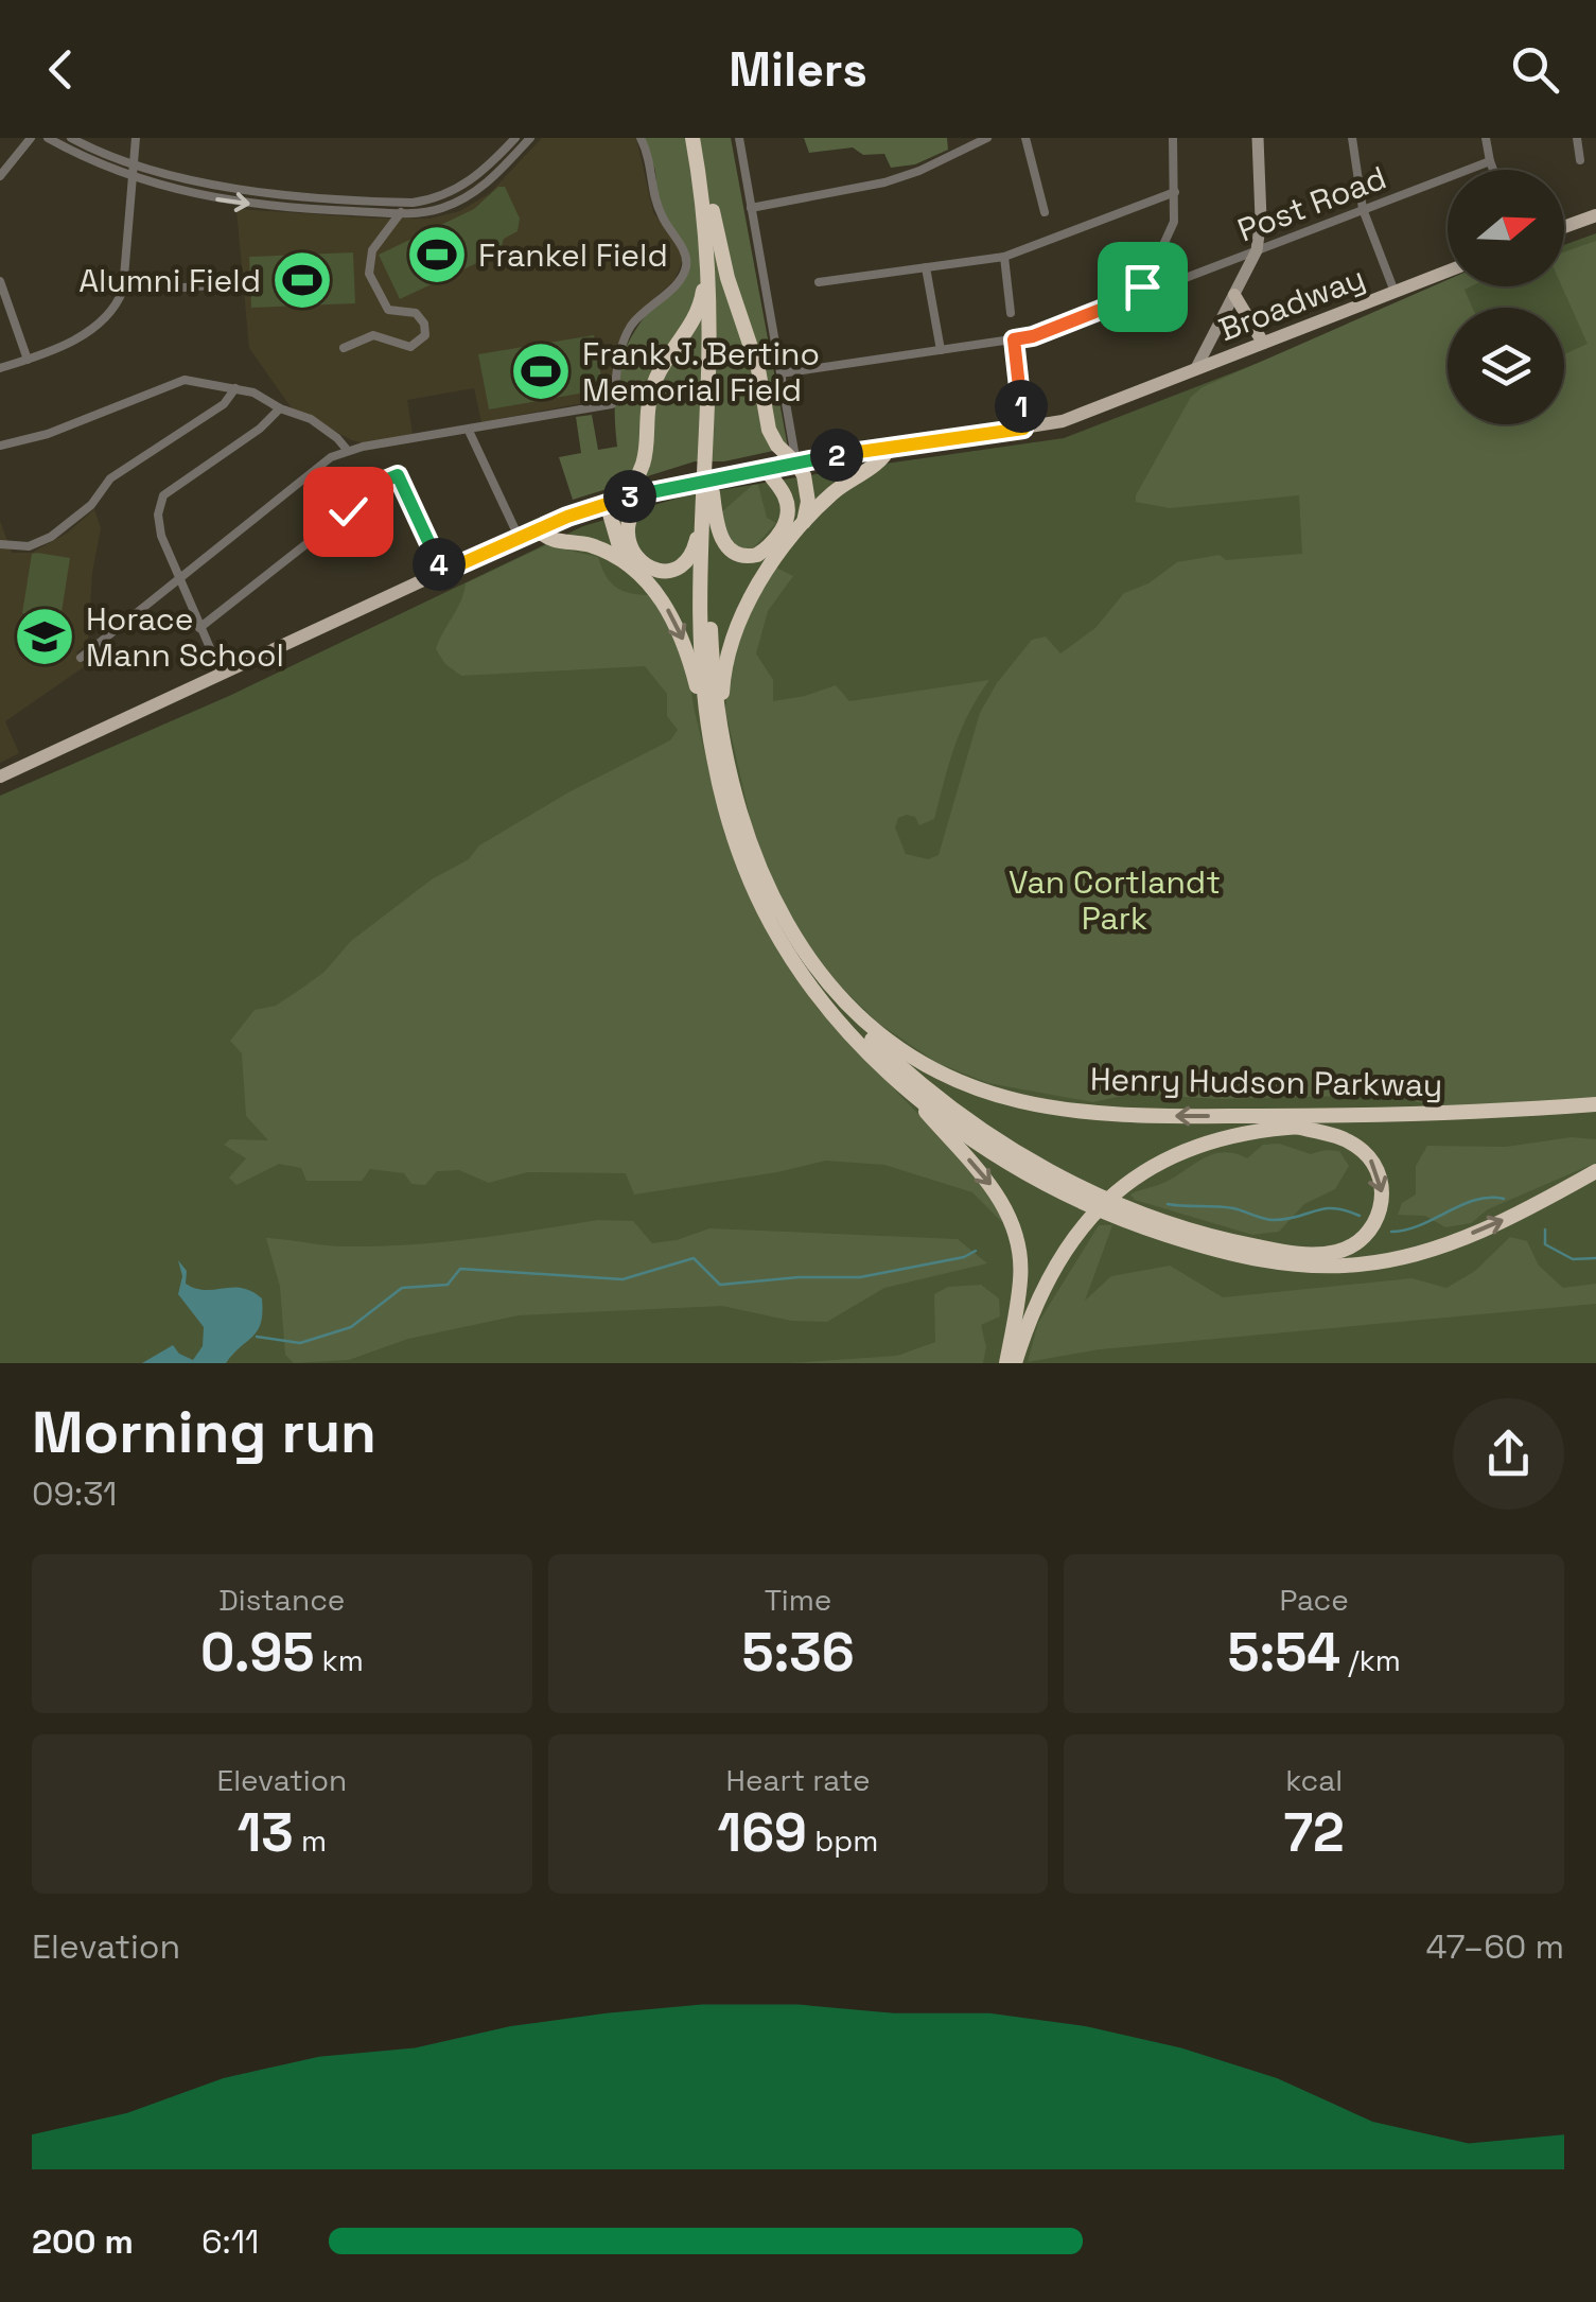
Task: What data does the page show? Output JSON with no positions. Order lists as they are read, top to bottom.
{
  "streets": {
    "highway": ["Henry Hudson Parkway"],
    "main road": ["Broadway"],
    "street": ["Post Road"]
  },
  "parks": ["Van Cortlandt Park"],
  "places": {
    "sports": ["Frankel Field", "Alumni Field", "Frank J. Bertino Memorial Field"],
    "school or university": ["Horace Mann School"]
  },
  "north": "right",
  "page": {
    "header": "Milers",
    "pins": [
      "1",
      "2",
      "3",
      "4"
    ],
    "heading": ["Morning run", "09:31"],
    "stats": [
      ["Distance", "0.95 km"],
      ["Time", "5:36"],
      ["Pace", "5:54 /km"],
      ["Elevation", "13 m"],
      ["Heart rate", "169 bpm"],
      ["kcal", "72"]
    ],
    "chart": ["Elevation", "47–60 m"],
    "list": [
      {
        "name": "200 m",
        "note": "6:11"
      }
    ]
  }
}
